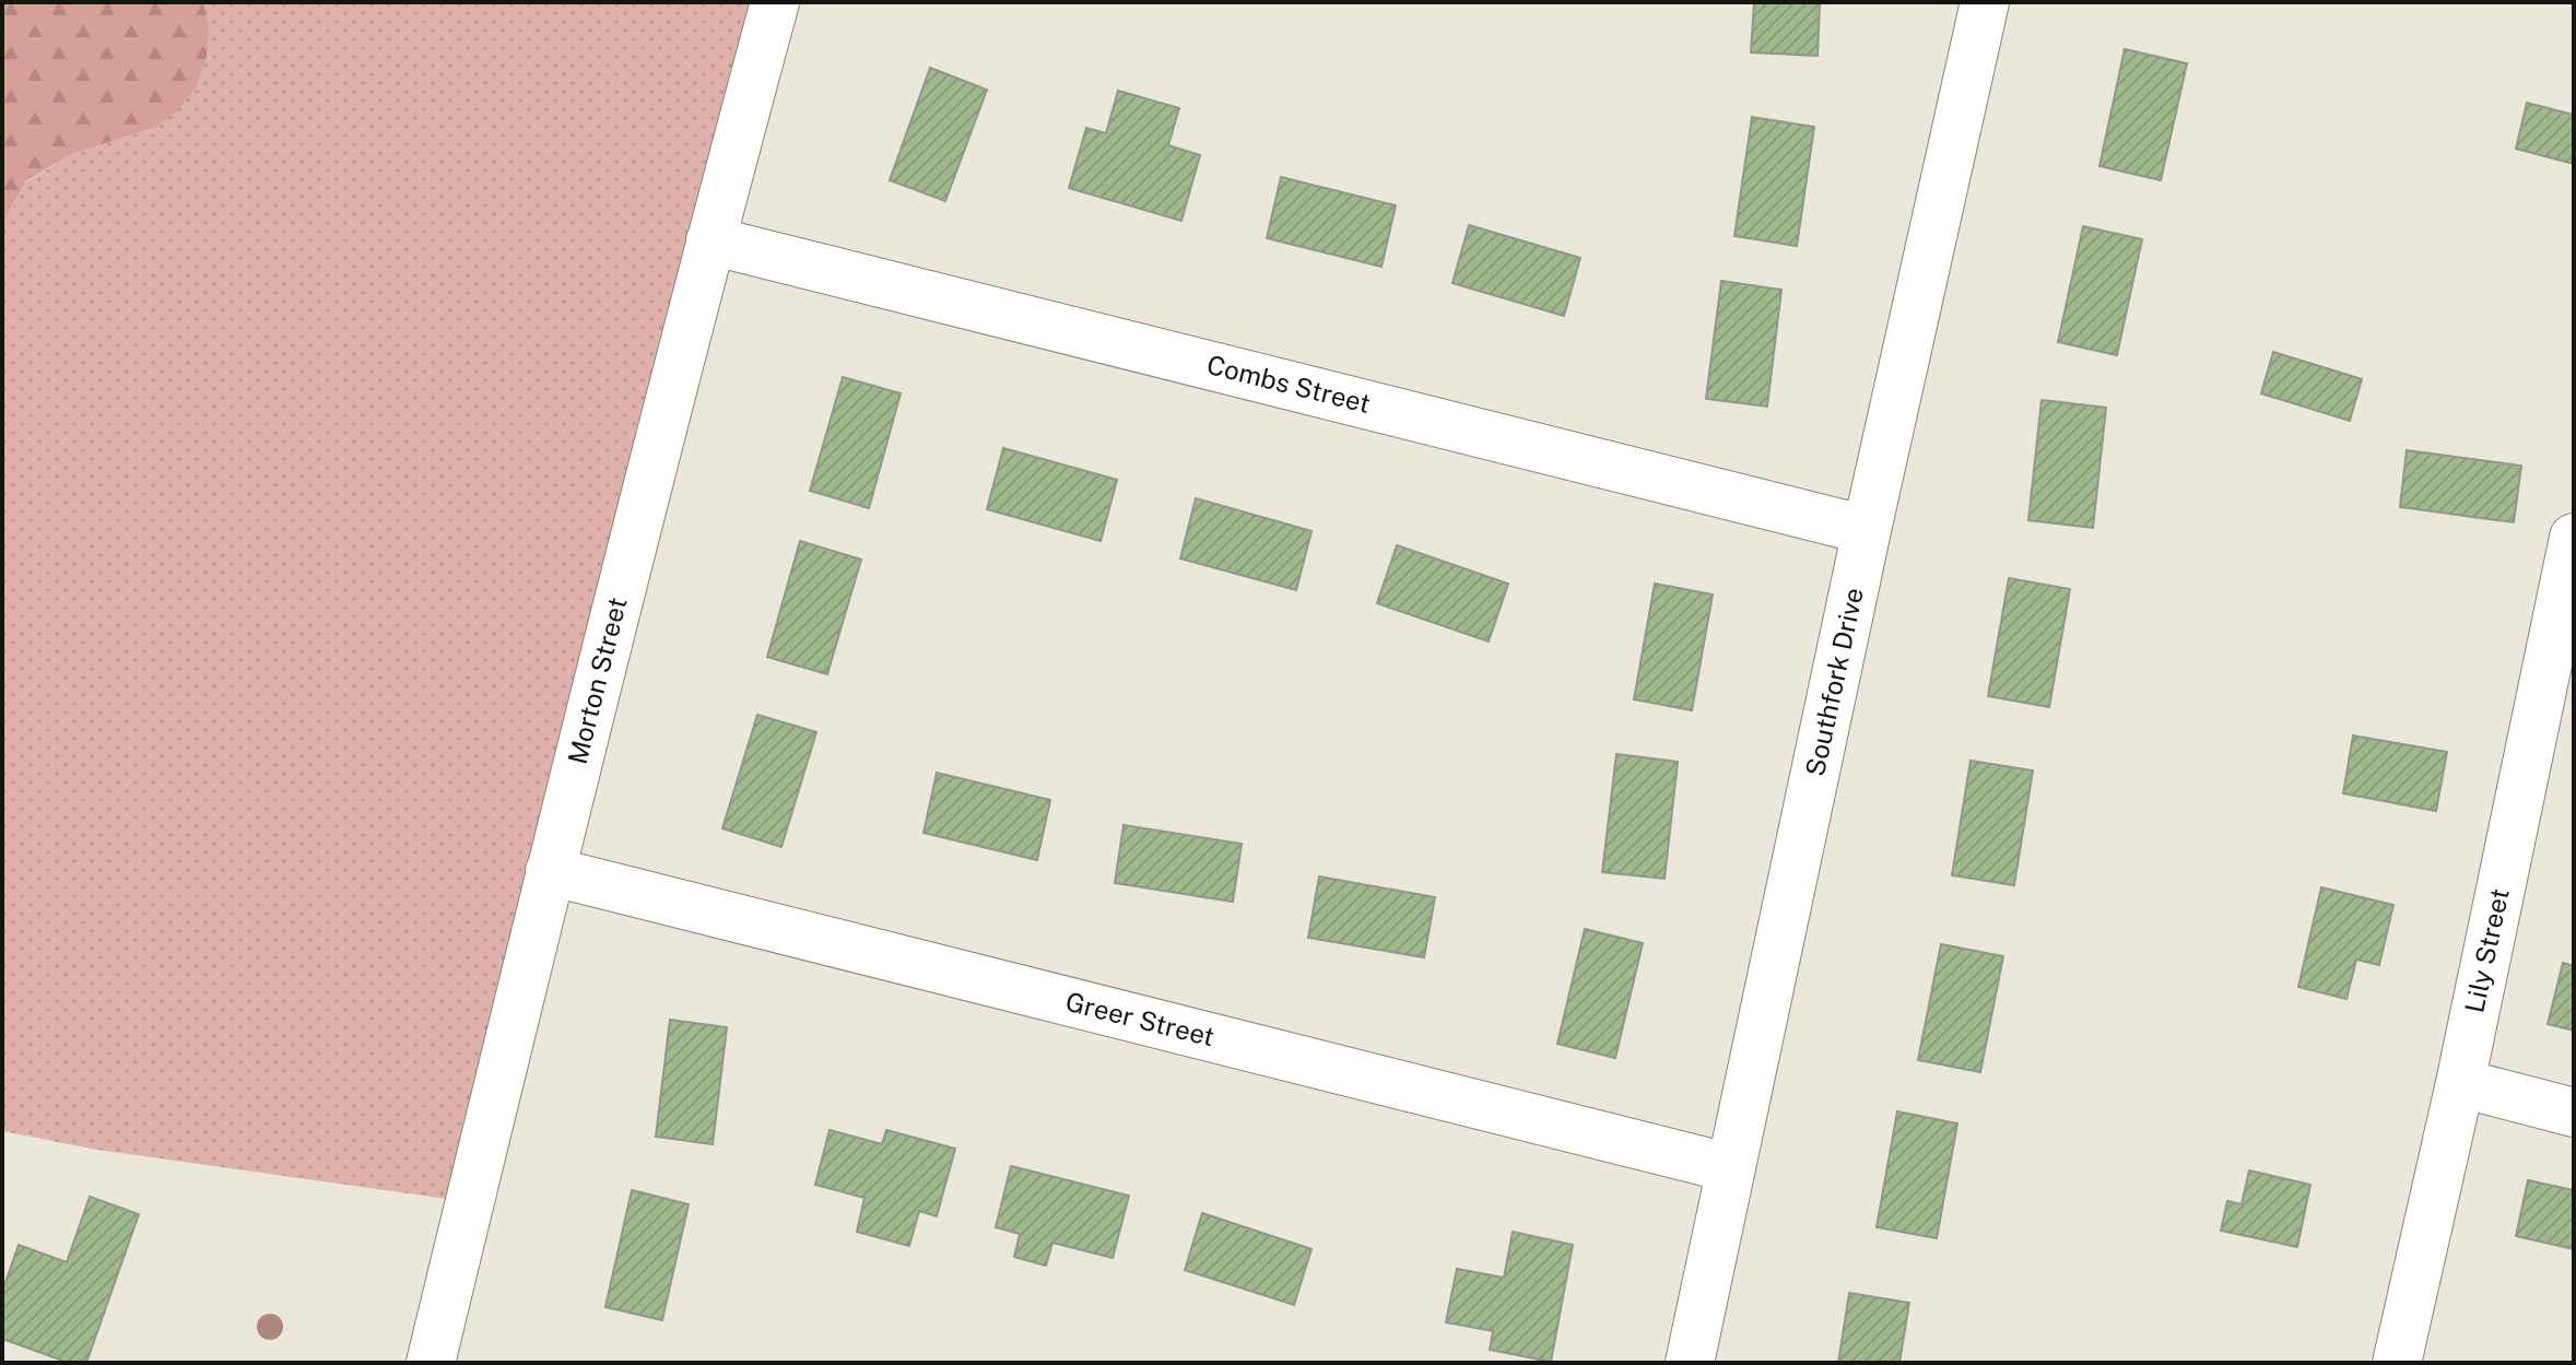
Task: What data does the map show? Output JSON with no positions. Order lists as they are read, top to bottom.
{
  "streets": {
    "street": [
      "Combs Street",
      "Morton Street",
      "Southfork Drive",
      "Lily Street",
      "Greer Street"
    ]
  },
  "crossings": [
    ["Combs Street", "Morton Street"],
    ["Combs Street", "Southfork Drive"],
    ["Morton Street", "Greer Street"],
    ["Southfork Drive", "Greer Street"]
  ]
}
